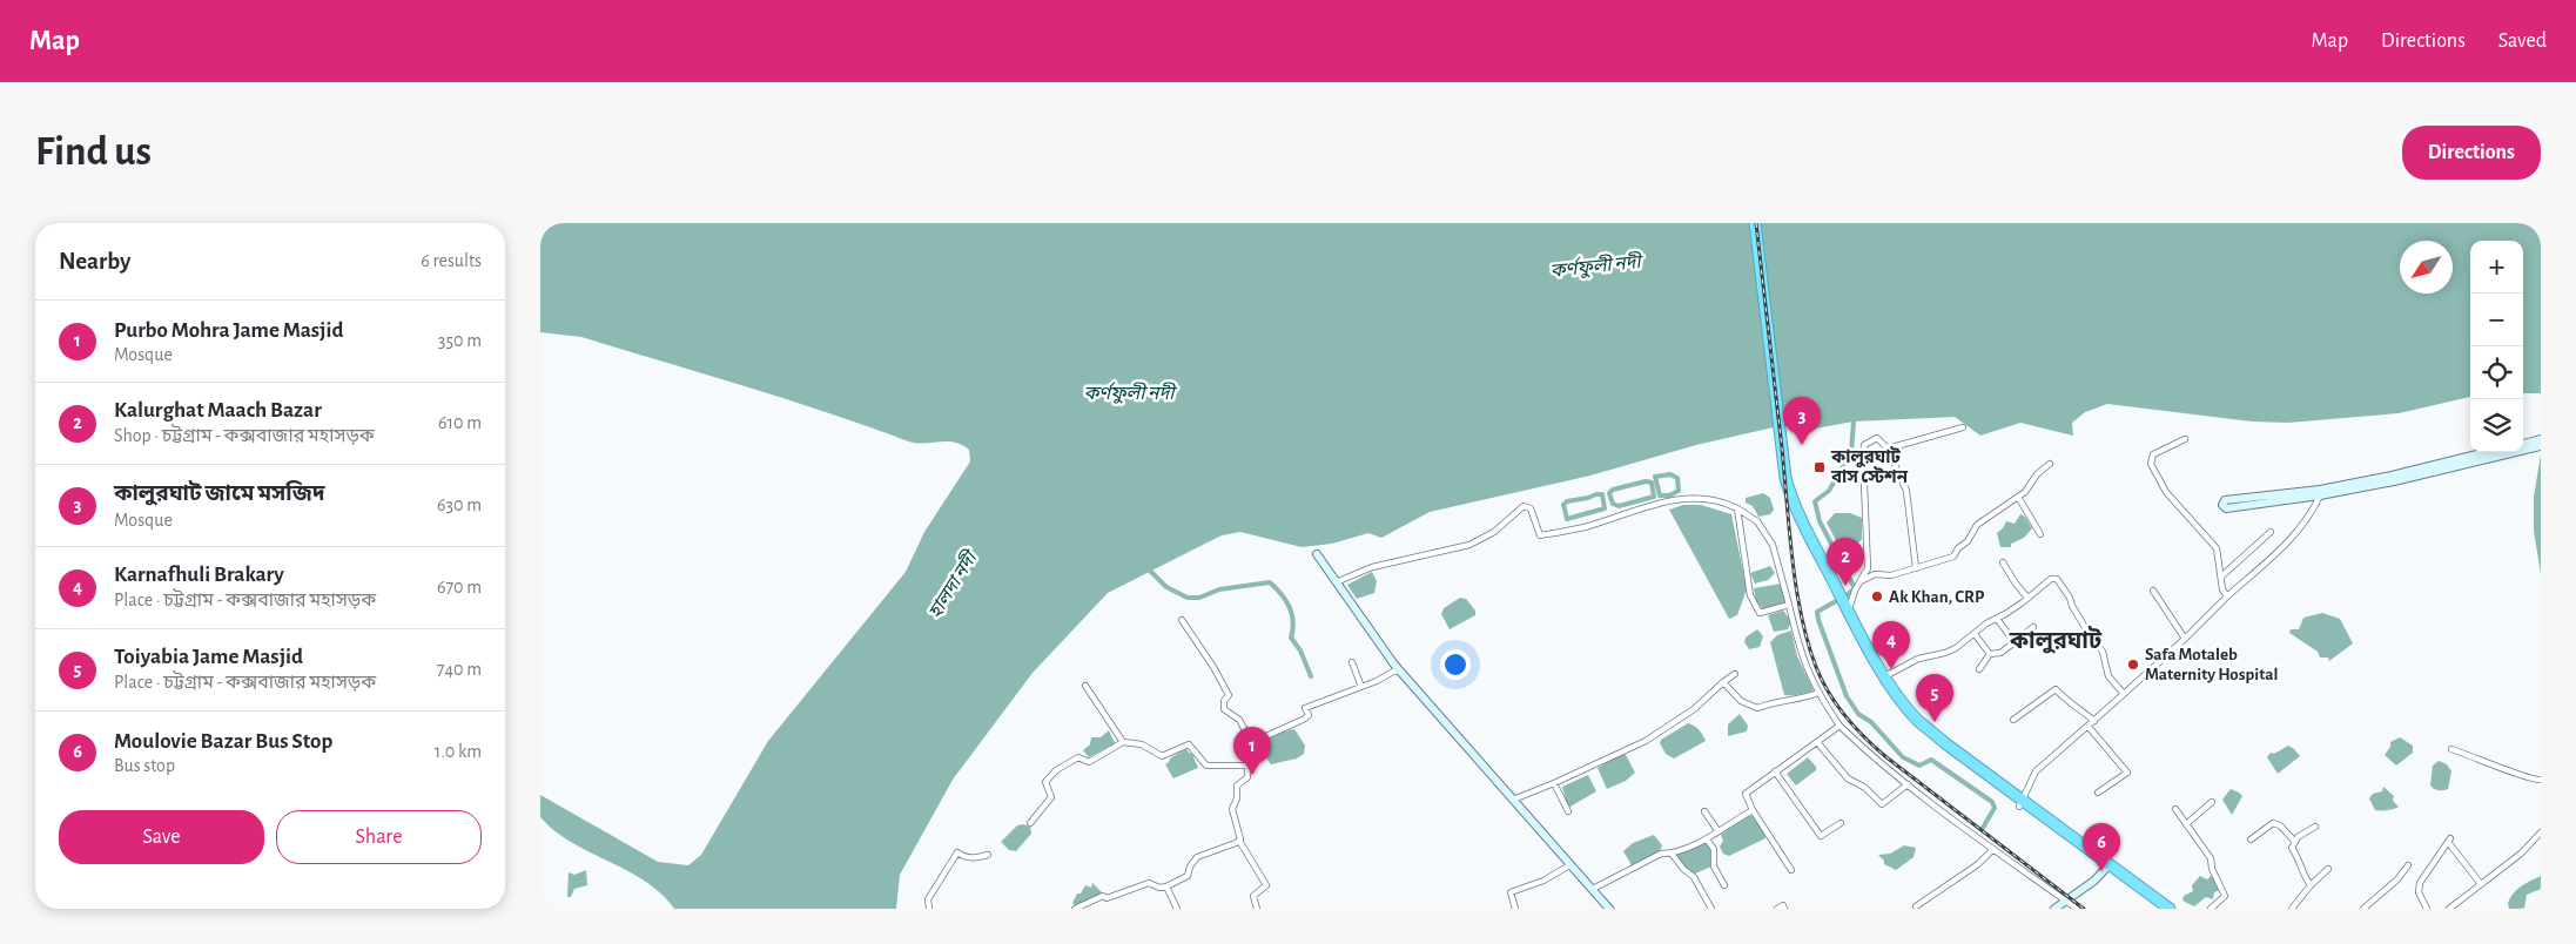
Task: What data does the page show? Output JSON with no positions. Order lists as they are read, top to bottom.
{
  "districts": ["কালুরঘাট"],
  "water": ["কর্ণফুলী নদী", "হালদা নদী"],
  "places": {
    "transit": ["কালুরঘাট বাস স্টেশন"],
    "other": ["Ak Khan, CRP", "Safa Motaleb Maternity Hospital"]
  },
  "north": "bottom left",
  "page": {
    "header": "Map",
    "nav": ["Map", "Directions", "Saved"],
    "buttons": [
      "Directions",
      ["Save", "Share"]
    ],
    "title": "Find us",
    "heading": ["Nearby", "6 results"],
    "map_buttons": ["+", "−"],
    "list": [
      {
        "mark": "1",
        "name": "Purbo Mohra Jame Masjid",
        "note": "Mosque",
        "value": "350 m"
      },
      {
        "mark": "2",
        "name": "Kalurghat Maach Bazar",
        "note": "Shop · চট্টগ্রাম - কক্সবাজার মহাসড়ক",
        "value": "610 m"
      },
      {
        "mark": "3",
        "name": "কালুরঘাট জামে মসজিদ",
        "note": "Mosque",
        "value": "630 m"
      },
      {
        "mark": "4",
        "name": "Karnafhuli Brakary",
        "note": "Place · চট্টগ্রাম - কক্সবাজার মহাসড়ক",
        "value": "670 m"
      },
      {
        "mark": "5",
        "name": "Toiyabia Jame Masjid",
        "note": "Place · চট্টগ্রাম - কক্সবাজার মহাসড়ক",
        "value": "740 m"
      },
      {
        "mark": "6",
        "name": "Moulovie Bazar Bus Stop",
        "note": "Bus stop",
        "value": "1.0 km"
      }
    ],
    "pins": [
      "3",
      "2",
      "4",
      "5",
      "1",
      "6"
    ]
  }
}
